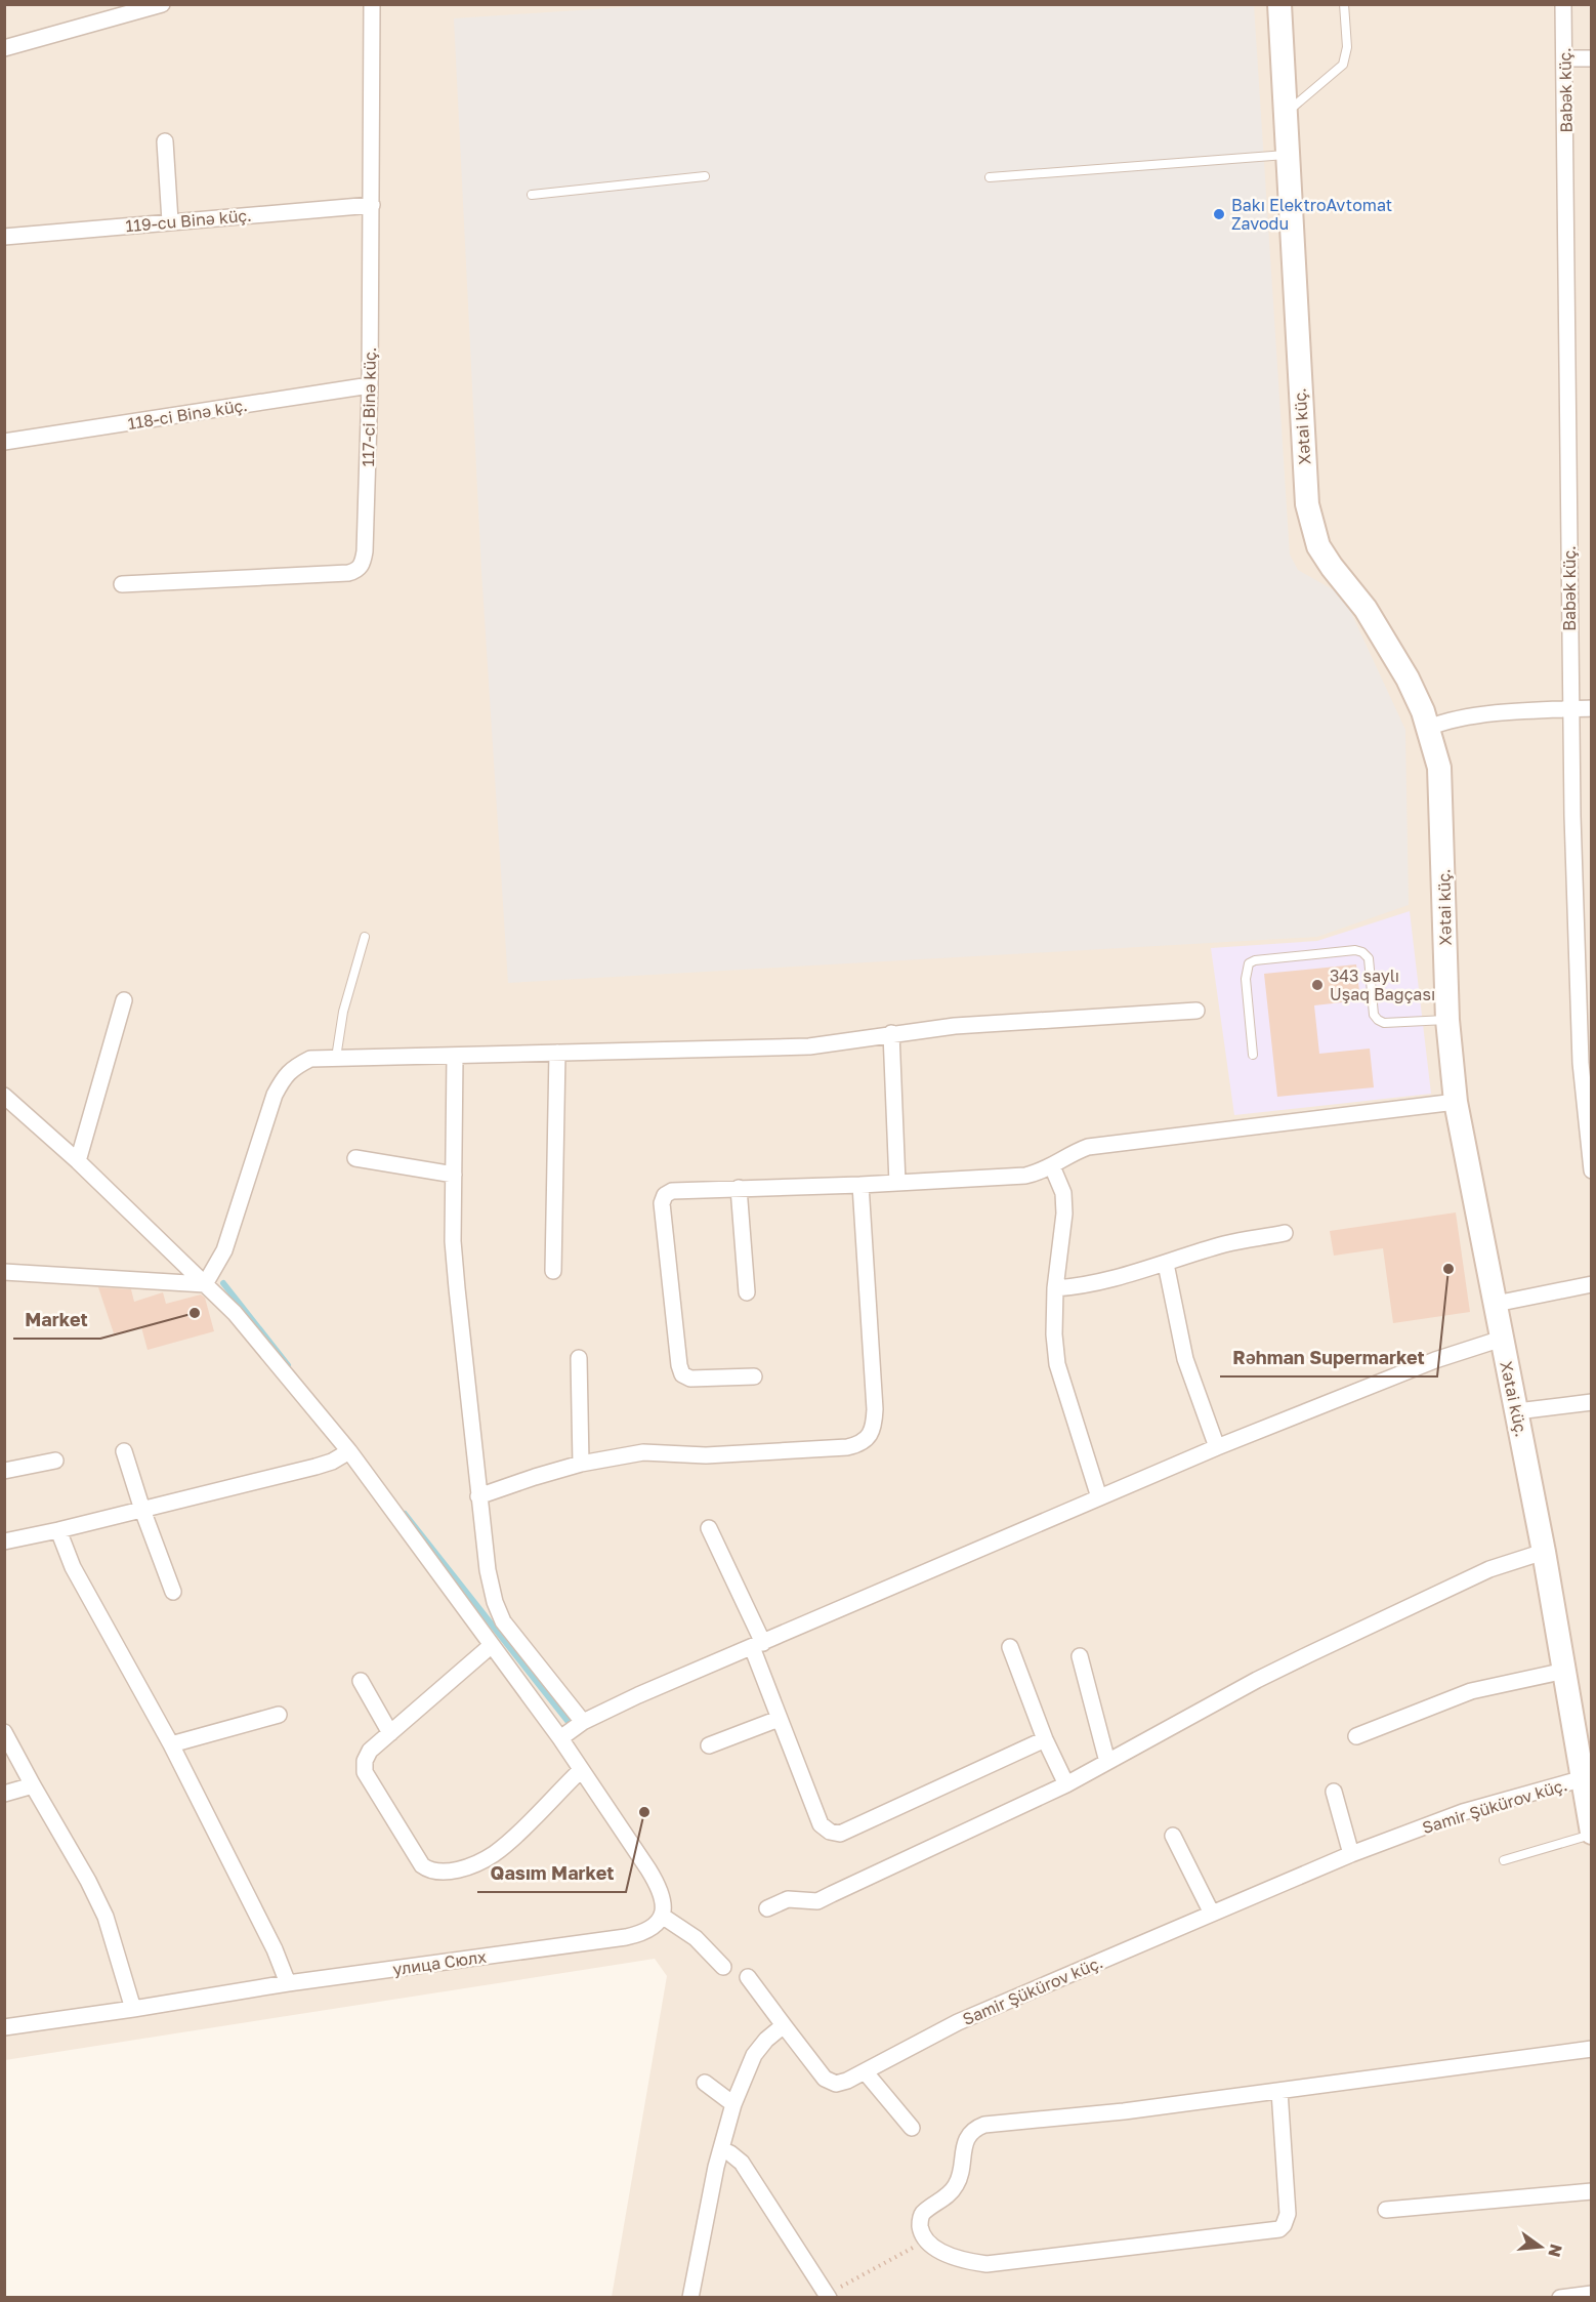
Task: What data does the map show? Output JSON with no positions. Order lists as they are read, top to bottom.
{
  "streets": {
    "street": [
      "Babək küç.",
      "119-cu Binə küç.",
      "117-ci Binə küç.",
      "118-ci Binə küç.",
      "Xətai küç.",
      "Samir Şükürov küç.",
      "улица Сюлх"
    ]
  },
  "crossings": [
    ["119-cu Binə küç.", "117-ci Binə küç."],
    ["117-ci Binə küç.", "118-ci Binə küç."],
    ["Xətai küç.", "Samir Şükürov küç."]
  ],
  "places": [
    "Bakı ElektroAvtomat Zavodu",
    "343 saylı Uşaq Bağçası",
    "Rəhman Supermarket",
    "Market",
    "Qasım Market"
  ],
  "north": "right"
}
